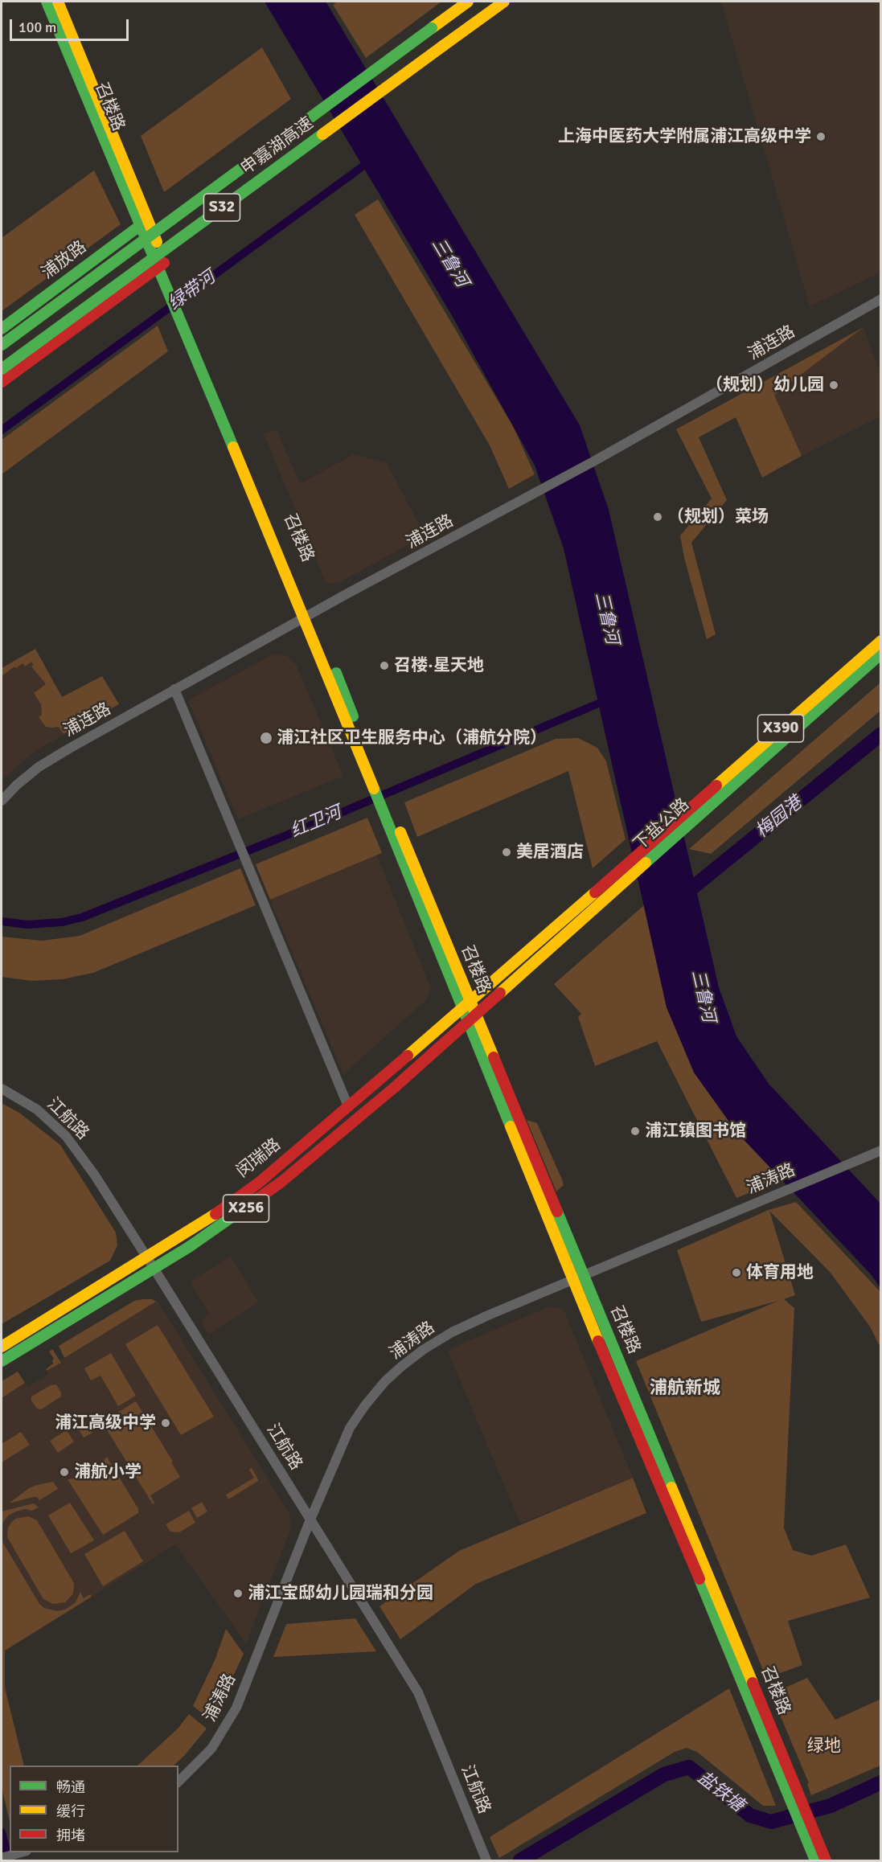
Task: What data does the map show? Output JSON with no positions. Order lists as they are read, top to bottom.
{
  "streets": {
    "main road": [
      "召楼路",
      "申嘉湖高速",
      "S32",
      "浦放路",
      "X390",
      "下盐公路",
      "闵瑞路",
      "X256"
    ],
    "street": ["浦连路", "江航路", "浦涛路"]
  },
  "crossings": [
    ["召楼路", "浦放路"],
    ["召楼路", "浦连路"],
    ["召楼路", "下盐公路"],
    ["召楼路", "闵瑞路"],
    ["召楼路", "浦涛路"],
    ["下盐公路", "闵瑞路"],
    ["江航路", "闵瑞路"],
    ["江航路", "浦涛路"]
  ],
  "districts": ["浦航新城"],
  "water": [
    "三鲁河",
    "绿带河",
    "梅园港",
    "红卫河",
    "盐铁塘"
  ],
  "parks": ["绿地"],
  "places": [
    "上海中医药大学附属浦江高级中学",
    "（规划）幼儿园",
    "（规划）菜场",
    "召楼·星天地",
    "浦江社区卫生服务中心（浦航分院）",
    "美居酒店",
    "浦江镇图书馆",
    "体育用地",
    "浦江高级中学",
    "浦航小学",
    "浦江宝邸幼儿园瑞和分园"
  ],
  "legend": ["畅通", "缓行", "拥堵"],
  "scale_bar": "100 m"
}
